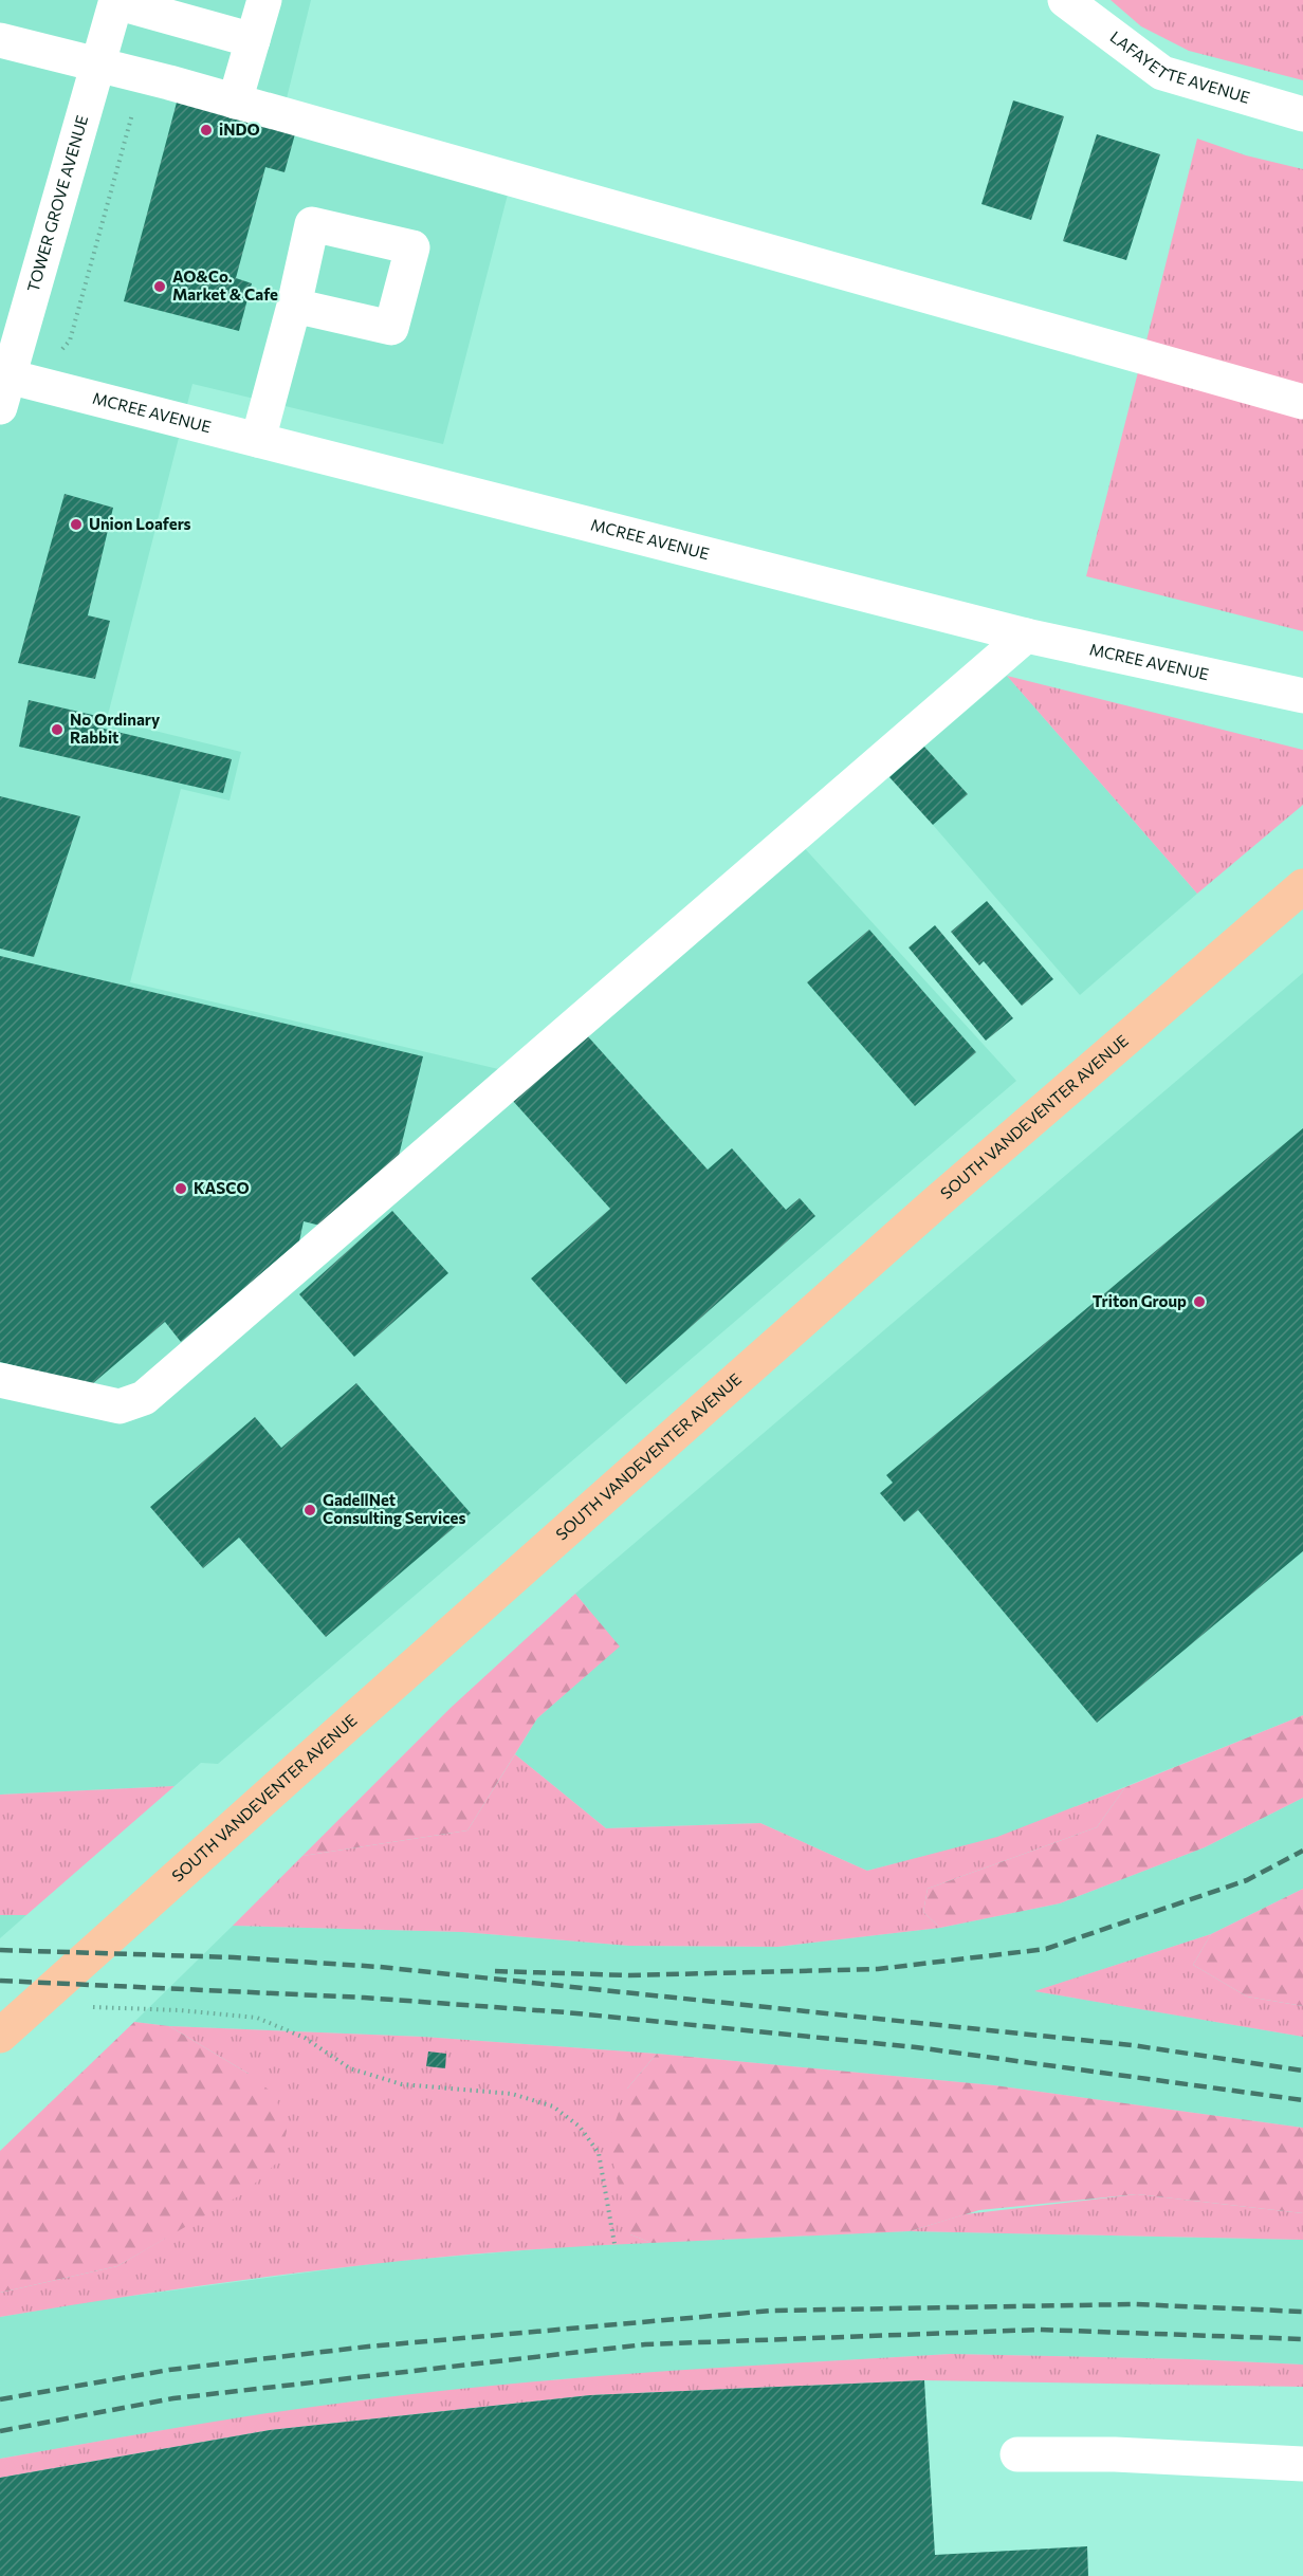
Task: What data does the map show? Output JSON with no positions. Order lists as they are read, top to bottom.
{
  "streets": {
    "main road": ["SOUTH VANDEVENTER AVENUE"],
    "street": ["LAFAYETTE AVENUE", "TOWER GROVE AVENUE", "MCREE AVENUE"]
  },
  "crossings": [
    ["TOWER GROVE AVENUE", "MCREE AVENUE"]
  ],
  "places": [
    "iNDO",
    "AO&Co. Market & Cafe",
    "Union Loafers",
    "No Ordinary Rabbit",
    "KASCO",
    "Triton Group",
    "GadellNet Consulting Services"
  ]
}
